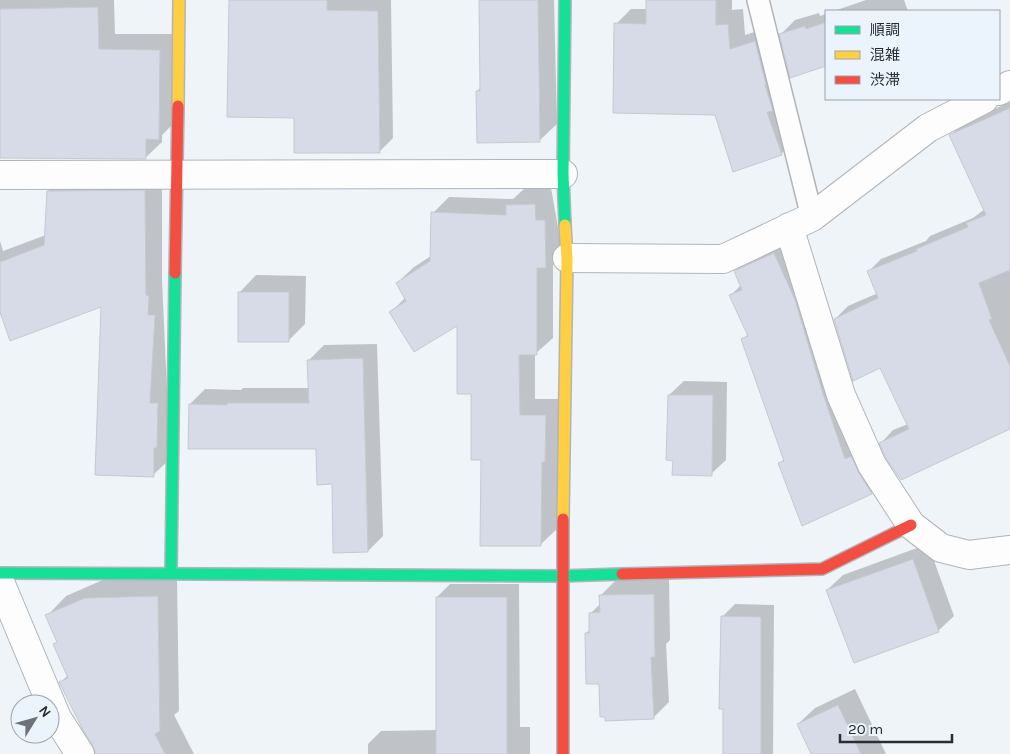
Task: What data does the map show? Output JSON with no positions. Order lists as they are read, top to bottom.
{
  "legend": ["順調", "混雑", "渋滞"],
  "scale_bar": "20 m",
  "north": "top right"
}
